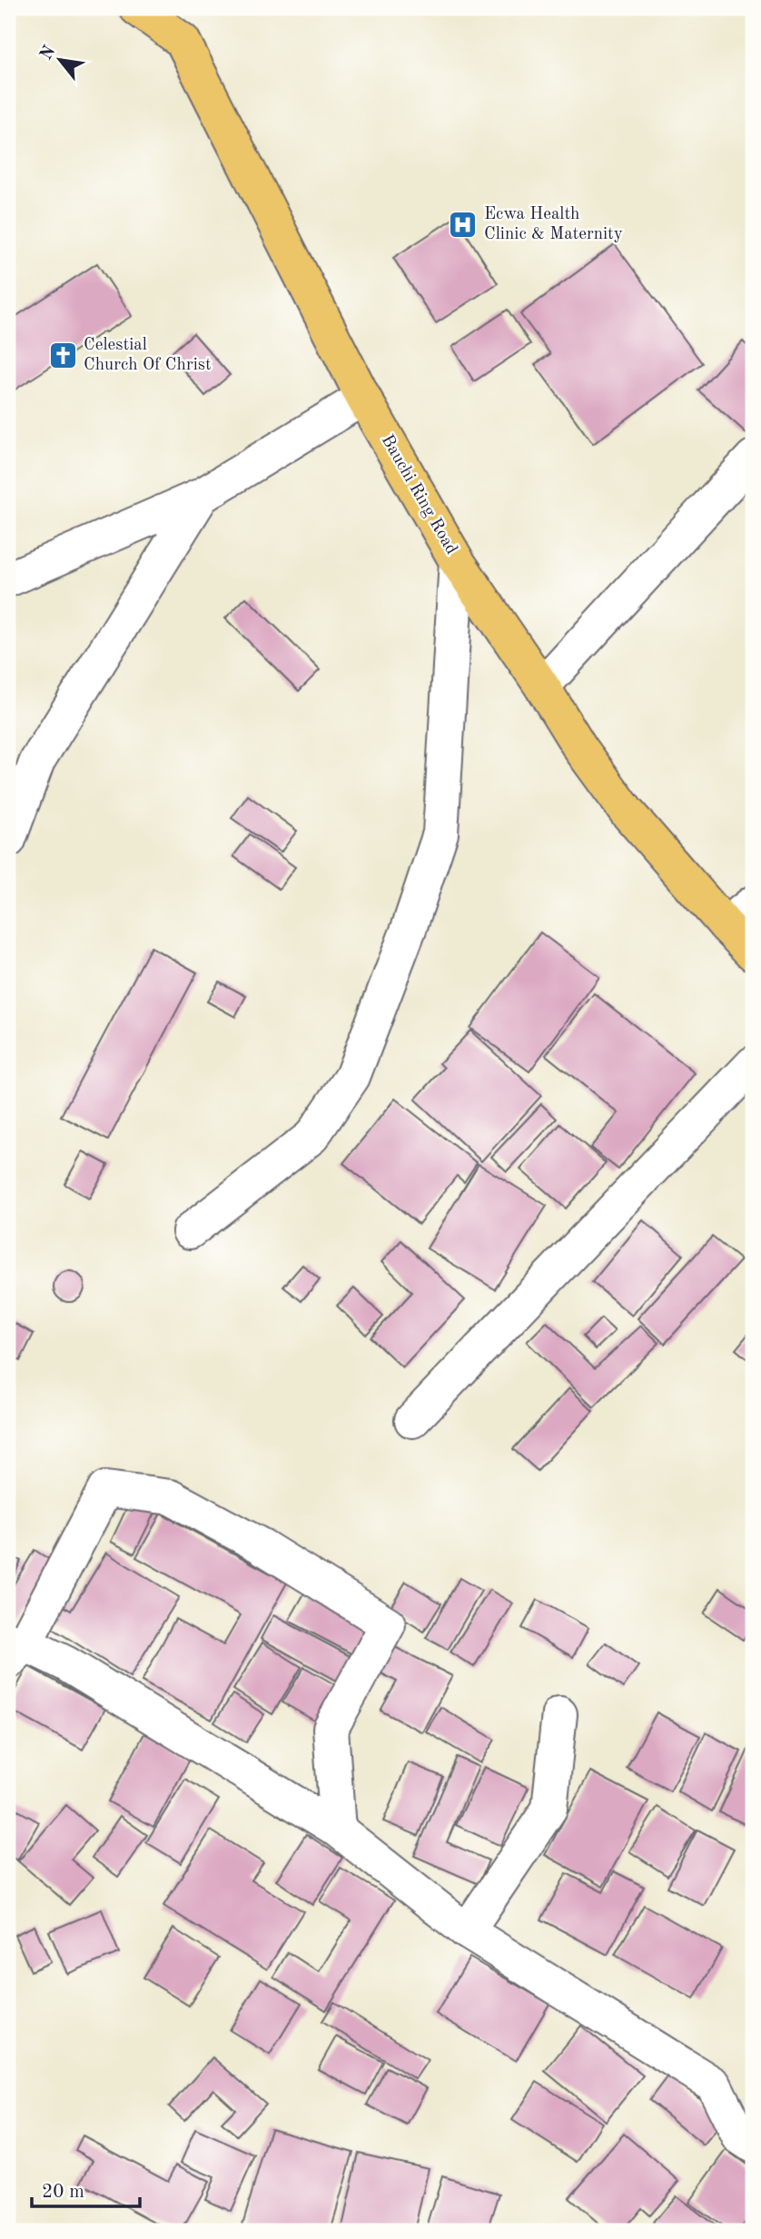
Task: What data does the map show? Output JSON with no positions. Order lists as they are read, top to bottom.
{
  "streets": {
    "main road": ["Bauchi Ring Road"]
  },
  "places": {
    "hospital": ["Ecwa Health Clinic & Maternity"],
    "church": ["Celestial Church Of Christ"]
  },
  "scale_bar": "20 m",
  "north": "top left"
}
